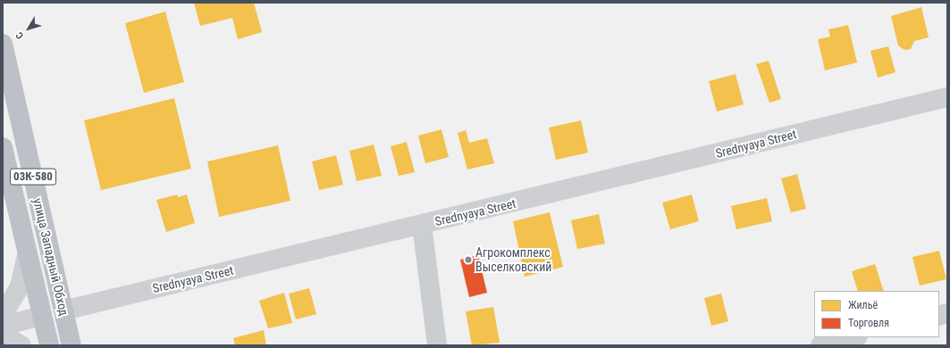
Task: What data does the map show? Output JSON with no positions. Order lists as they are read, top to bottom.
{
  "streets": {
    "highway": ["Srednyaya Street", "03К-580", "улица Западный Обход"]
  },
  "crossings": [
    ["Srednyaya Street", "улица Западный Обход"]
  ],
  "places": ["Агрокомплекс Выселковский"],
  "legend": ["Жильё", "Торговля"],
  "north": "bottom left"
}
